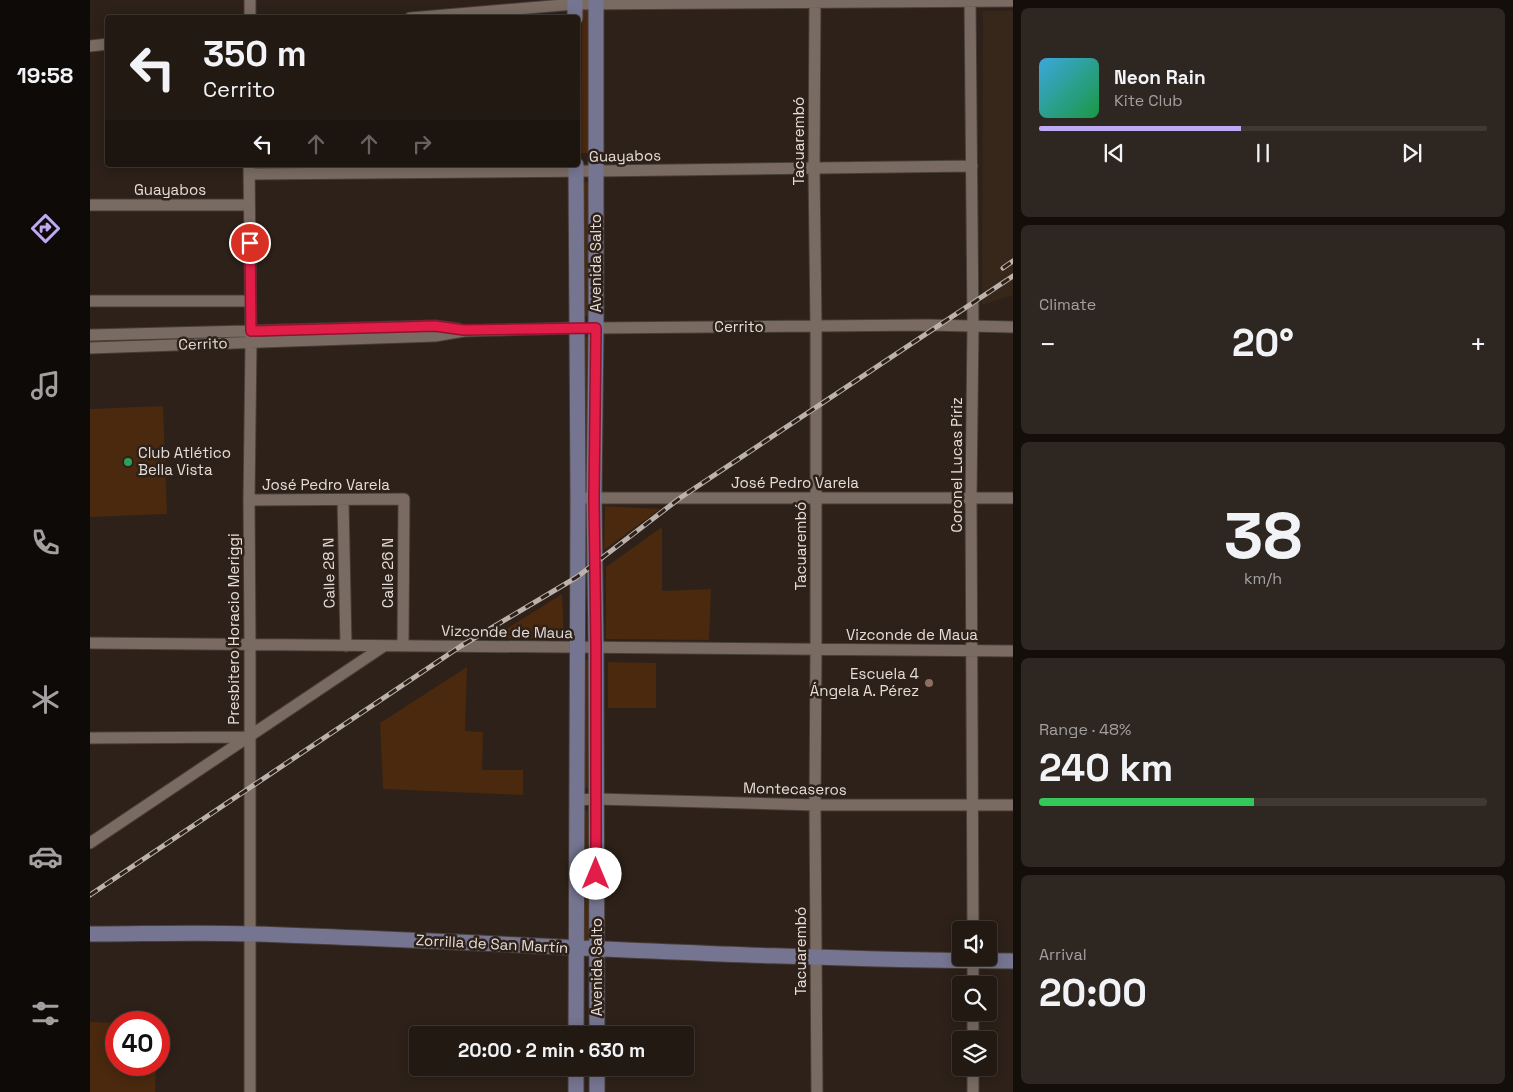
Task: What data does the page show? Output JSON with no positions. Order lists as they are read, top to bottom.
{
  "streets": {
    "street": [
      "Tacuarembó",
      "Guayabos",
      "Avenida Salto",
      "Cerrito",
      "Coronel Lucas Píriz",
      "José Pedro Varela",
      "Calle 28 N",
      "Calle 26 N",
      "Presbítero Horacio Meriggi",
      "Vizconde de Maua",
      "Montecaseros",
      "Zorrilla de San Martín"
    ]
  },
  "crossings": [
    ["Tacuarembó", "Guayabos"],
    ["Tacuarembó", "Cerrito"],
    ["Tacuarembó", "José Pedro Varela"],
    ["Tacuarembó", "Vizconde de Maua"],
    ["Tacuarembó", "Montecaseros"],
    ["Tacuarembó", "Zorrilla de San Martín"],
    ["Guayabos", "Avenida Salto"],
    ["Guayabos", "Coronel Lucas Píriz"],
    ["Guayabos", "Presbítero Horacio Meriggi"],
    ["Avenida Salto", "Cerrito"],
    ["Avenida Salto", "José Pedro Varela"],
    ["Avenida Salto", "Vizconde de Maua"],
    ["Avenida Salto", "Montecaseros"],
    ["Avenida Salto", "Zorrilla de San Martín"],
    ["Cerrito", "Coronel Lucas Píriz"],
    ["Cerrito", "Presbítero Horacio Meriggi"],
    ["Coronel Lucas Píriz", "José Pedro Varela"],
    ["Coronel Lucas Píriz", "Vizconde de Maua"],
    ["Coronel Lucas Píriz", "Montecaseros"],
    ["José Pedro Varela", "Calle 28 N"],
    ["José Pedro Varela", "Calle 26 N"],
    ["José Pedro Varela", "Presbítero Horacio Meriggi"],
    ["Calle 28 N", "Vizconde de Maua"],
    ["Calle 26 N", "Vizconde de Maua"],
    ["Presbítero Horacio Meriggi", "Vizconde de Maua"],
    ["Presbítero Horacio Meriggi", "Zorrilla de San Martín"]
  ],
  "places": ["Club Atlético Bella Vista", "Escuela 4 Ángela A. Pérez"],
  "page": {
    "tabs": "19:58",
    "turn": ["350 m", "Cerrito"],
    "song": ["Neon Rain", "Kite Club"],
    "tile": [
      "Climate",
      ["38", "km/h"],
      ["Range · 48%", "240 km"],
      ["Arrival", "20:00"]
    ],
    "heat": ["−", "20°", "+"],
    "limit": "40",
    "trip": "20:00 · 2 min · 630 m"
  }
}
